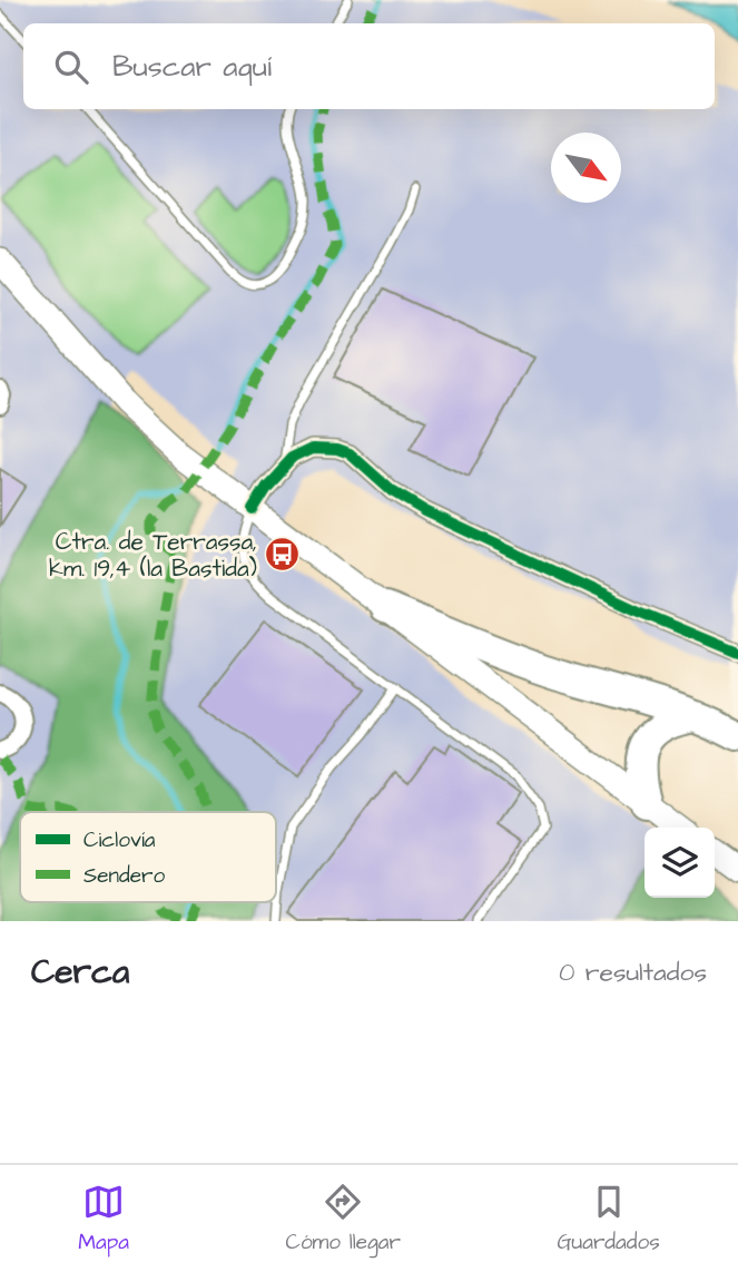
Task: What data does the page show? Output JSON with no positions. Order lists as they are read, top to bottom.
{
  "places": {
    "bus stop": ["Ctra. de Terrassa, km. 19,4 (la Bastida)"]
  },
  "legend": ["Ciclovía", "Sendero"],
  "north": "bottom right",
  "page": {
    "search": "Buscar aquí",
    "heading": ["Cerca", "0 resultados"],
    "nav": ["Mapa", "Cómo llegar", "Guardados"]
  }
}
